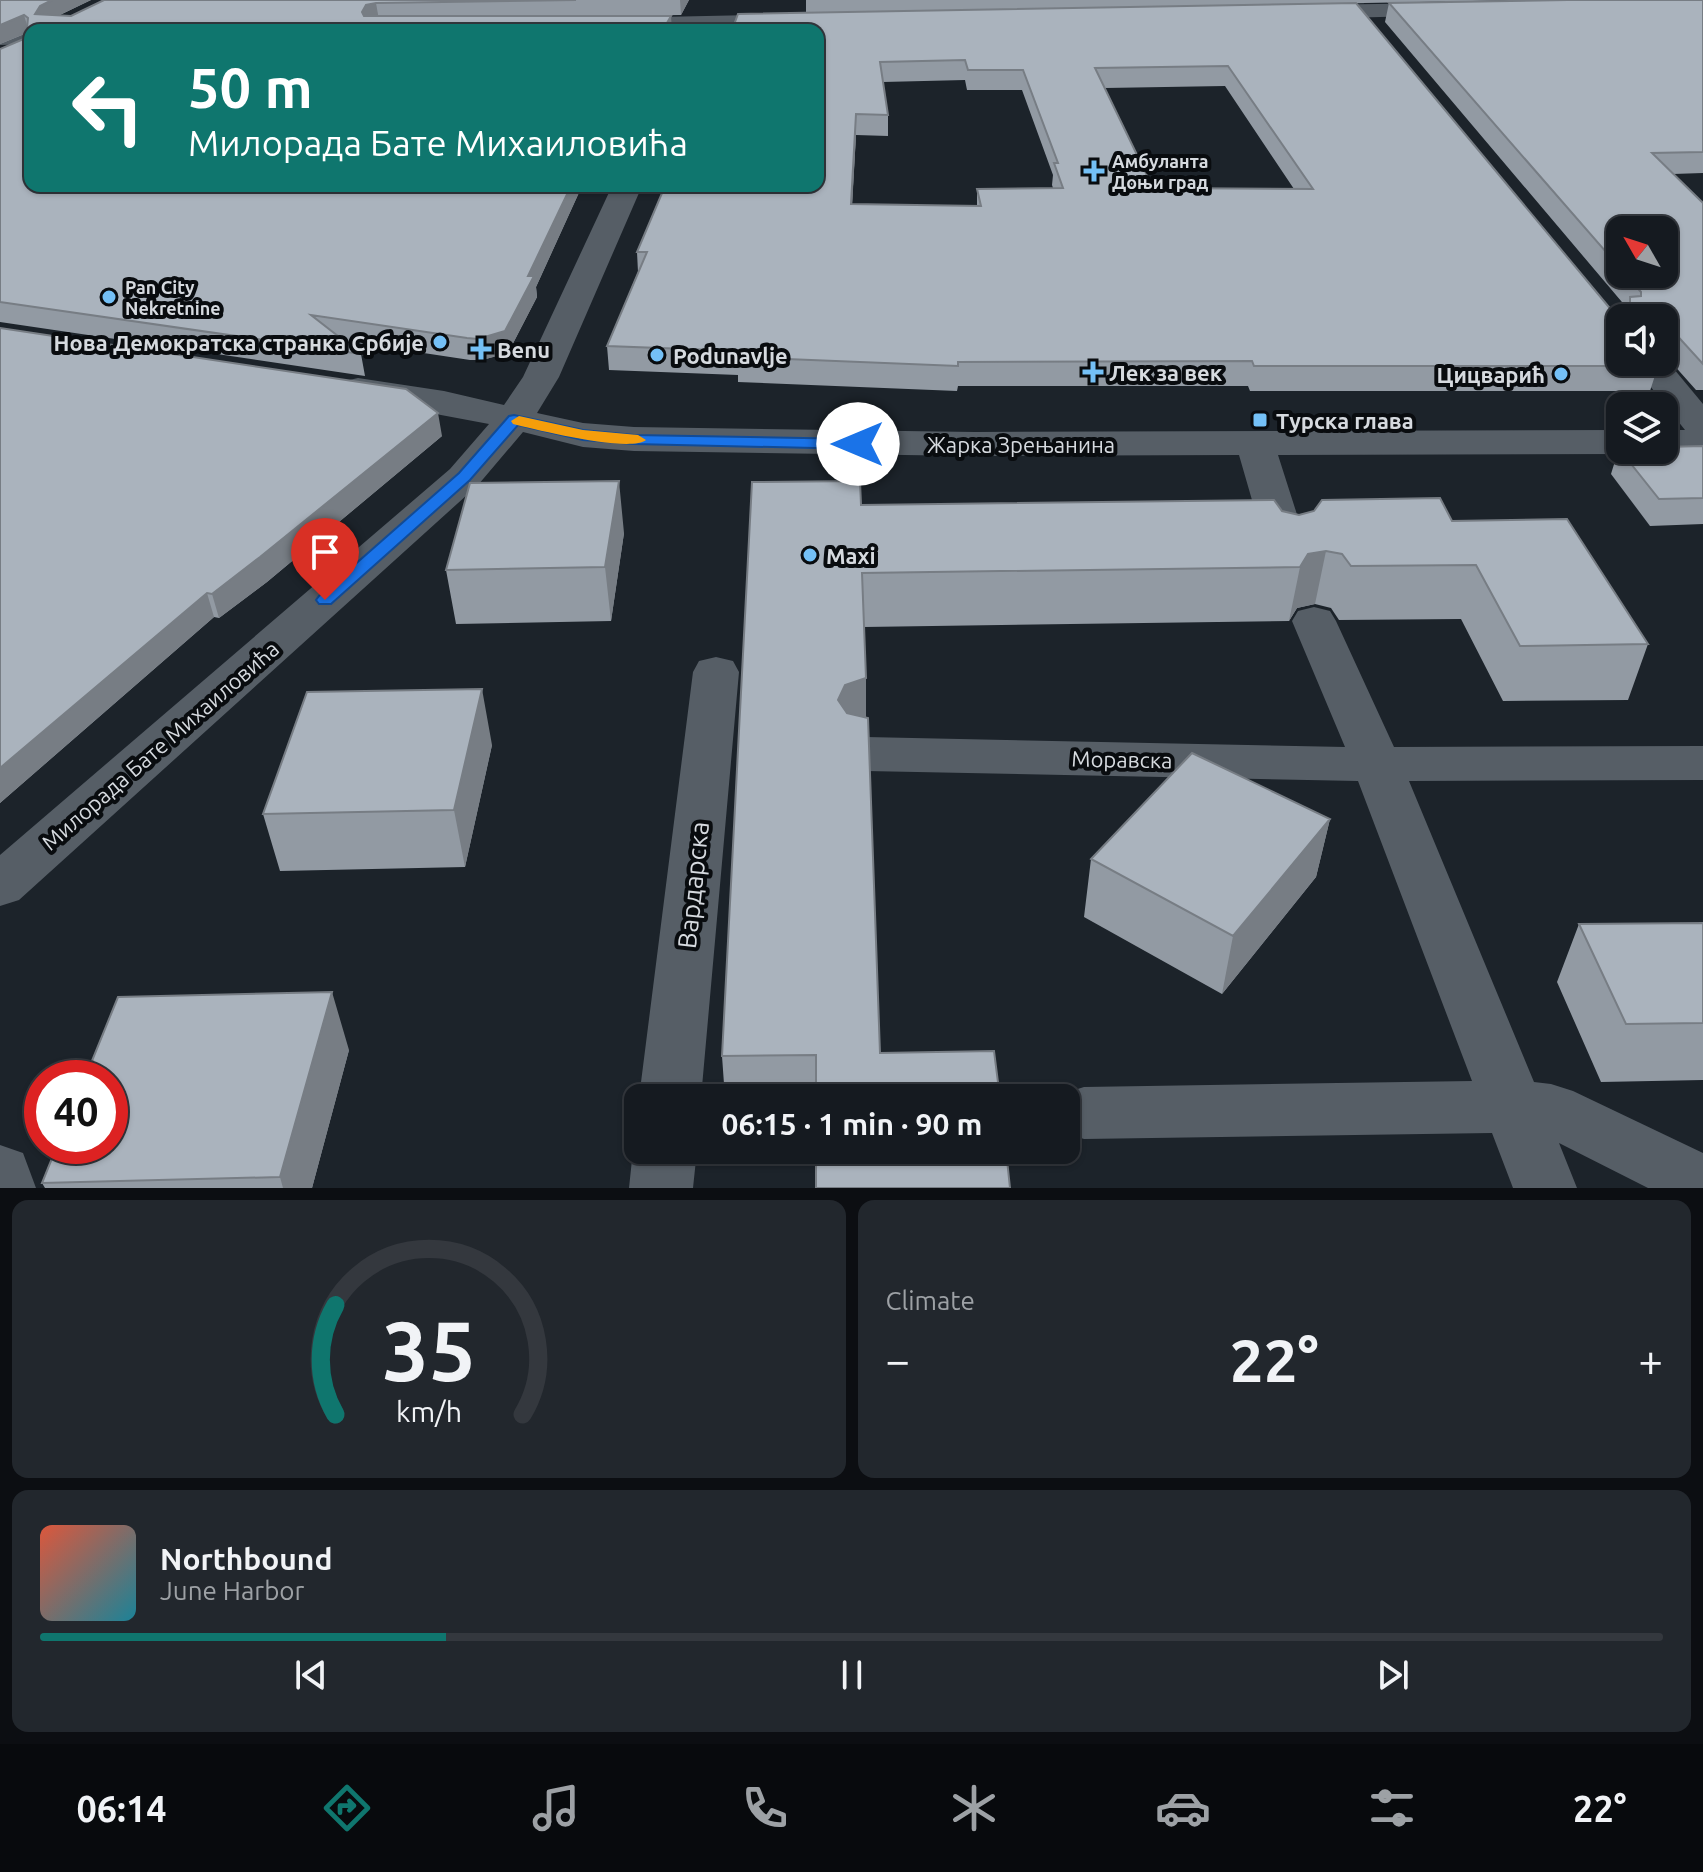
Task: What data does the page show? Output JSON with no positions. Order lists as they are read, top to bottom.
{
  "streets": {
    "street": [
      "Жарка Зрењанина",
      "Милорада Бате Михаиловића",
      "Моравска",
      "Вардарска"
    ]
  },
  "crossings": [
    ["Жарка Зрењанина", "Милорада Бате Михаиловића"]
  ],
  "places": {
    "health": ["Амбуланта Доњи град", "Benu", "Лек за век"],
    "other": [
      "Pan City Nekretnine",
      "Нова Демократска странка Србије",
      "Podunavlje",
      "Цицварић",
      "Maxi"
    ],
    "transit": ["Турска глава"]
  },
  "north": "top left",
  "page": {
    "turn": ["50 m", "Милорада Бате Михаиловића"],
    "limit": "40",
    "trip": "06:15 · 1 min · 90 m",
    "tile": "Climate",
    "heat": ["−", "22°", "+"],
    "song": ["Northbound", "June Harbor"],
    "tabs": ["06:14", "22°"],
    "gauge": ["35", "km/h"]
  }
}
